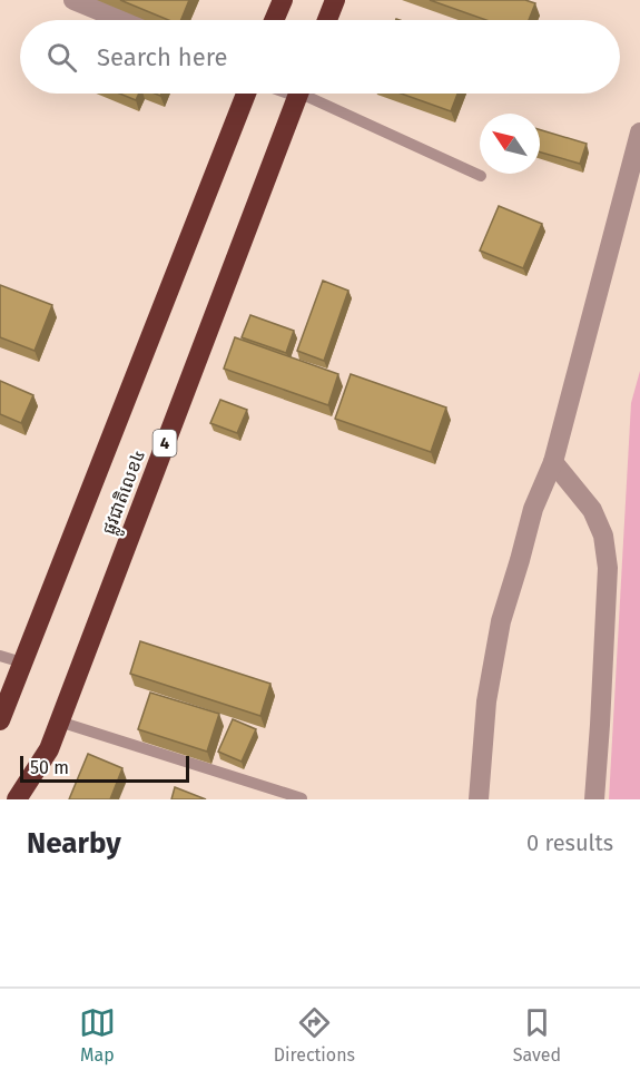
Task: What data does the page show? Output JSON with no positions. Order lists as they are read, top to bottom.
{
  "streets": {
    "highway": ["4", "ផ្លូវជាតិលេខ៤"]
  },
  "scale_bar": "50 m",
  "north": "top left",
  "page": {
    "search": "Search here",
    "scale": "50 m",
    "heading": ["Nearby", "0 results"],
    "nav": ["Map", "Directions", "Saved"]
  }
}
